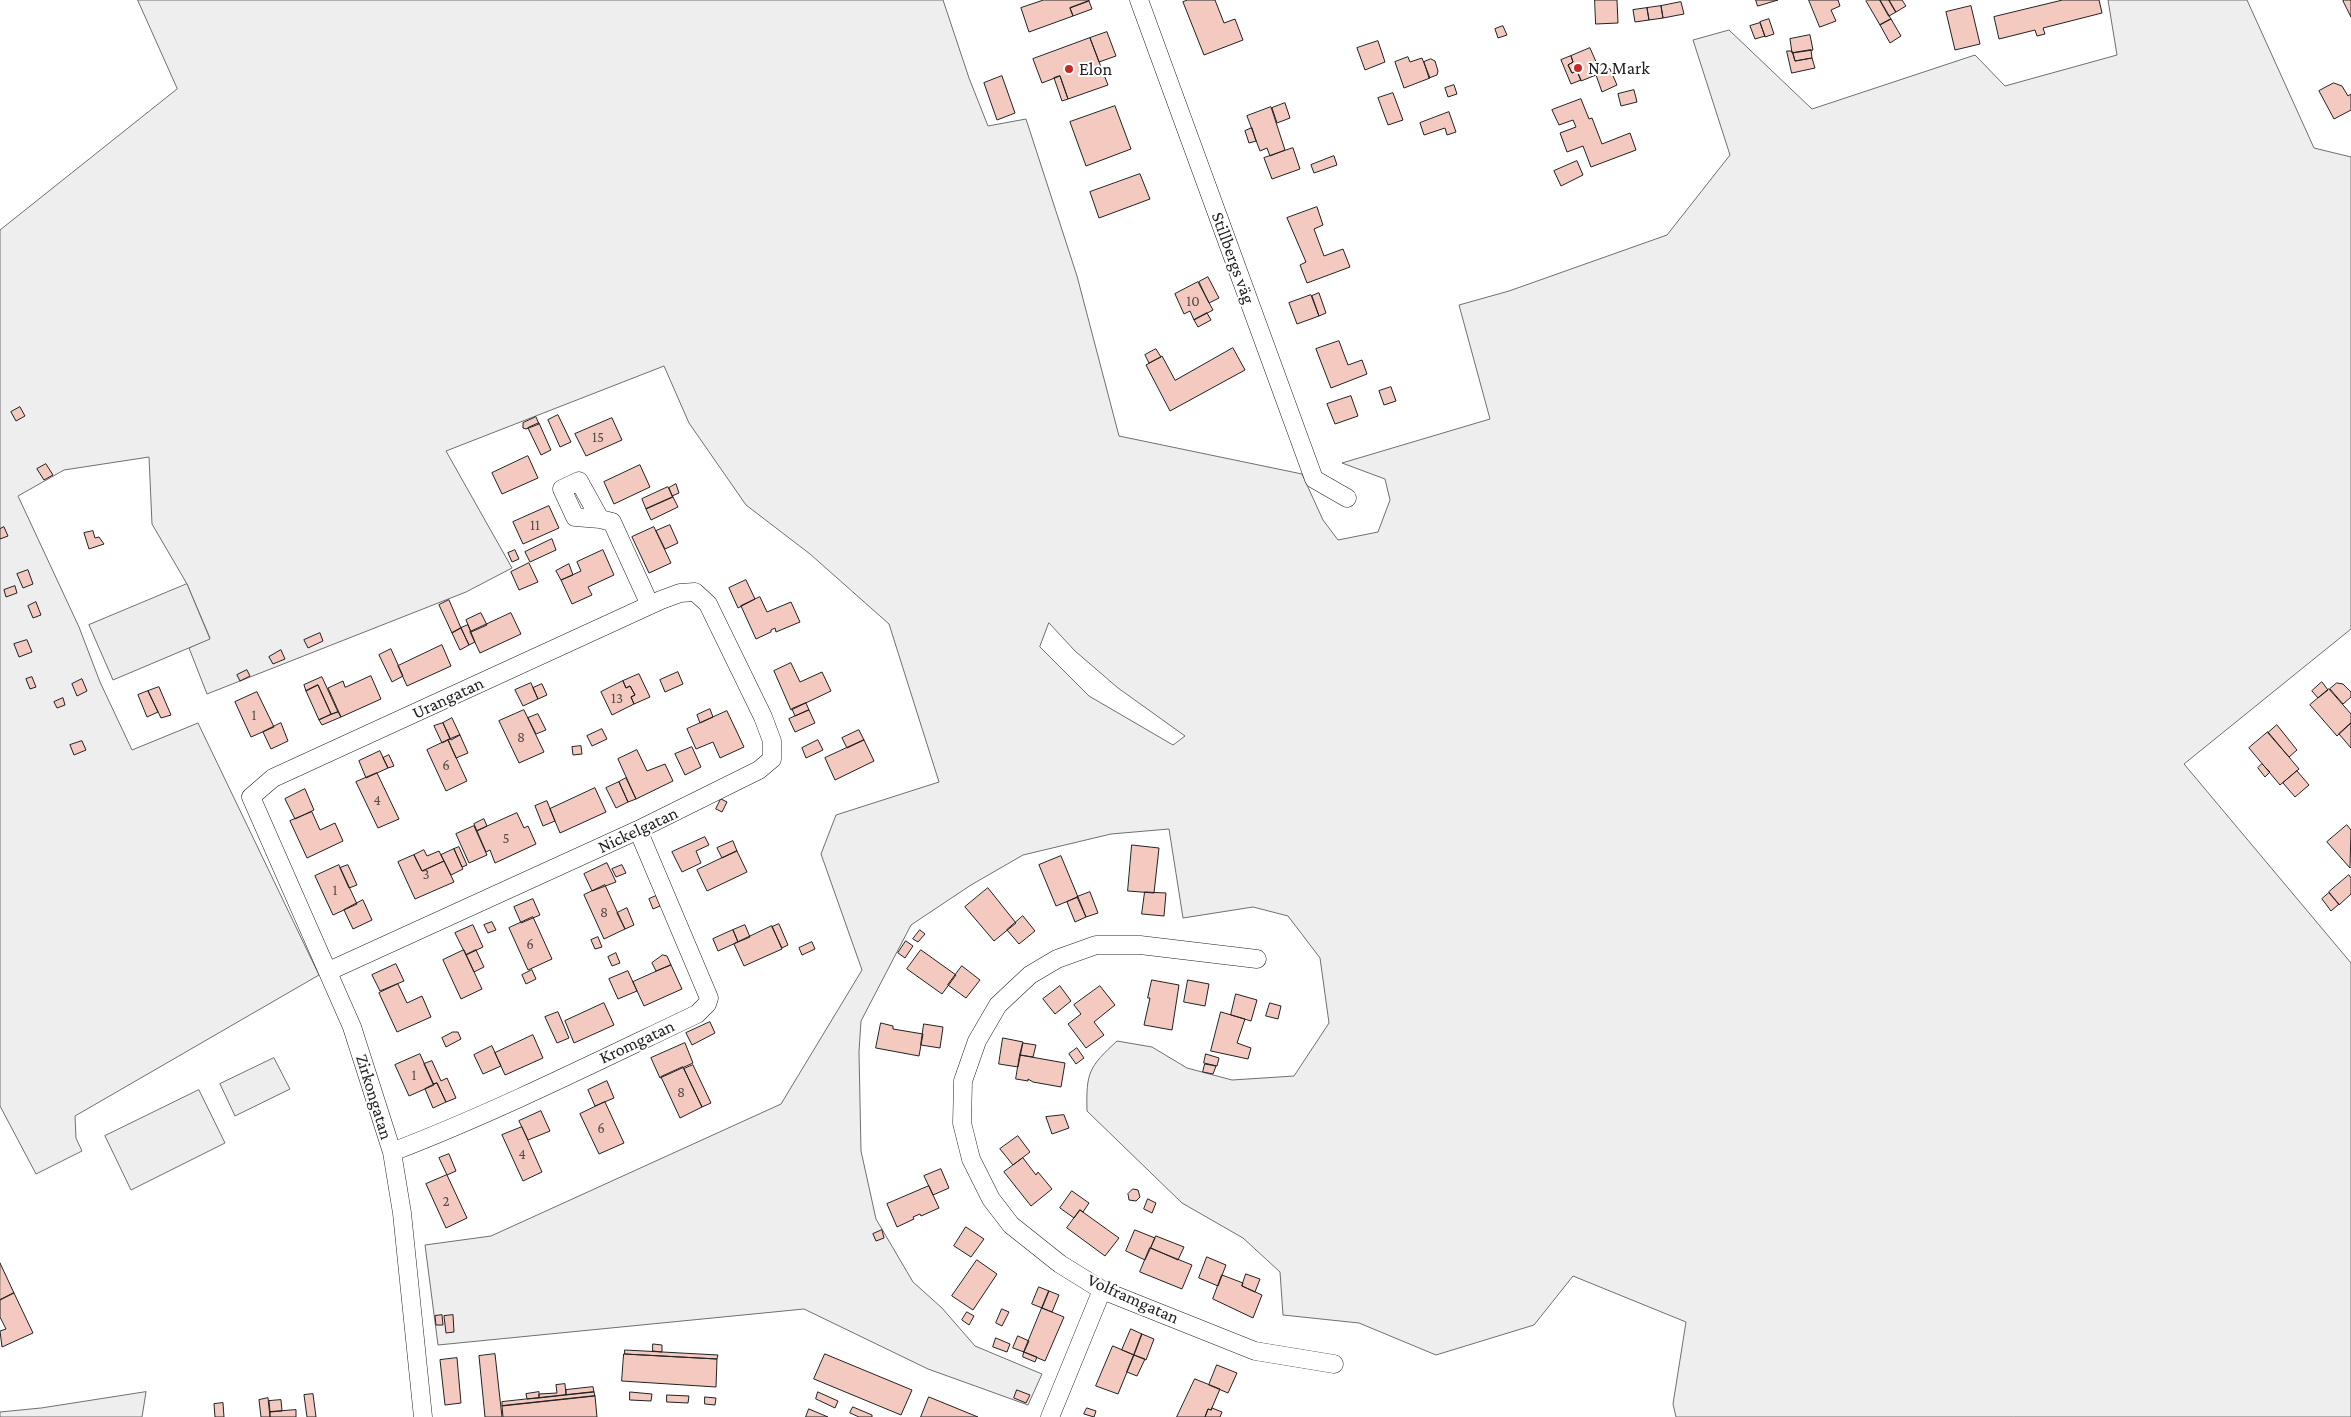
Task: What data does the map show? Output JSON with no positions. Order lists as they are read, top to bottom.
{
  "streets": {
    "street": [
      "Stillbergs väg",
      "Urangatan",
      "Nickelgatan",
      "Kromgatan",
      "Zirkongatan",
      "Volframgatan"
    ]
  },
  "crossings": [
    ["Urangatan", "Nickelgatan"],
    ["Urangatan", "Zirkongatan"],
    ["Nickelgatan", "Kromgatan"],
    ["Nickelgatan", "Zirkongatan"],
    ["Kromgatan", "Zirkongatan"]
  ],
  "places": ["N2 Mark", "Elon"],
  "house_numbers": [
    "10",
    "15",
    "11",
    "13",
    "1",
    "8",
    "6",
    "4",
    "5",
    "3",
    "1",
    "8",
    "6",
    "1",
    "8",
    "6",
    "4",
    "2"
  ]
}
